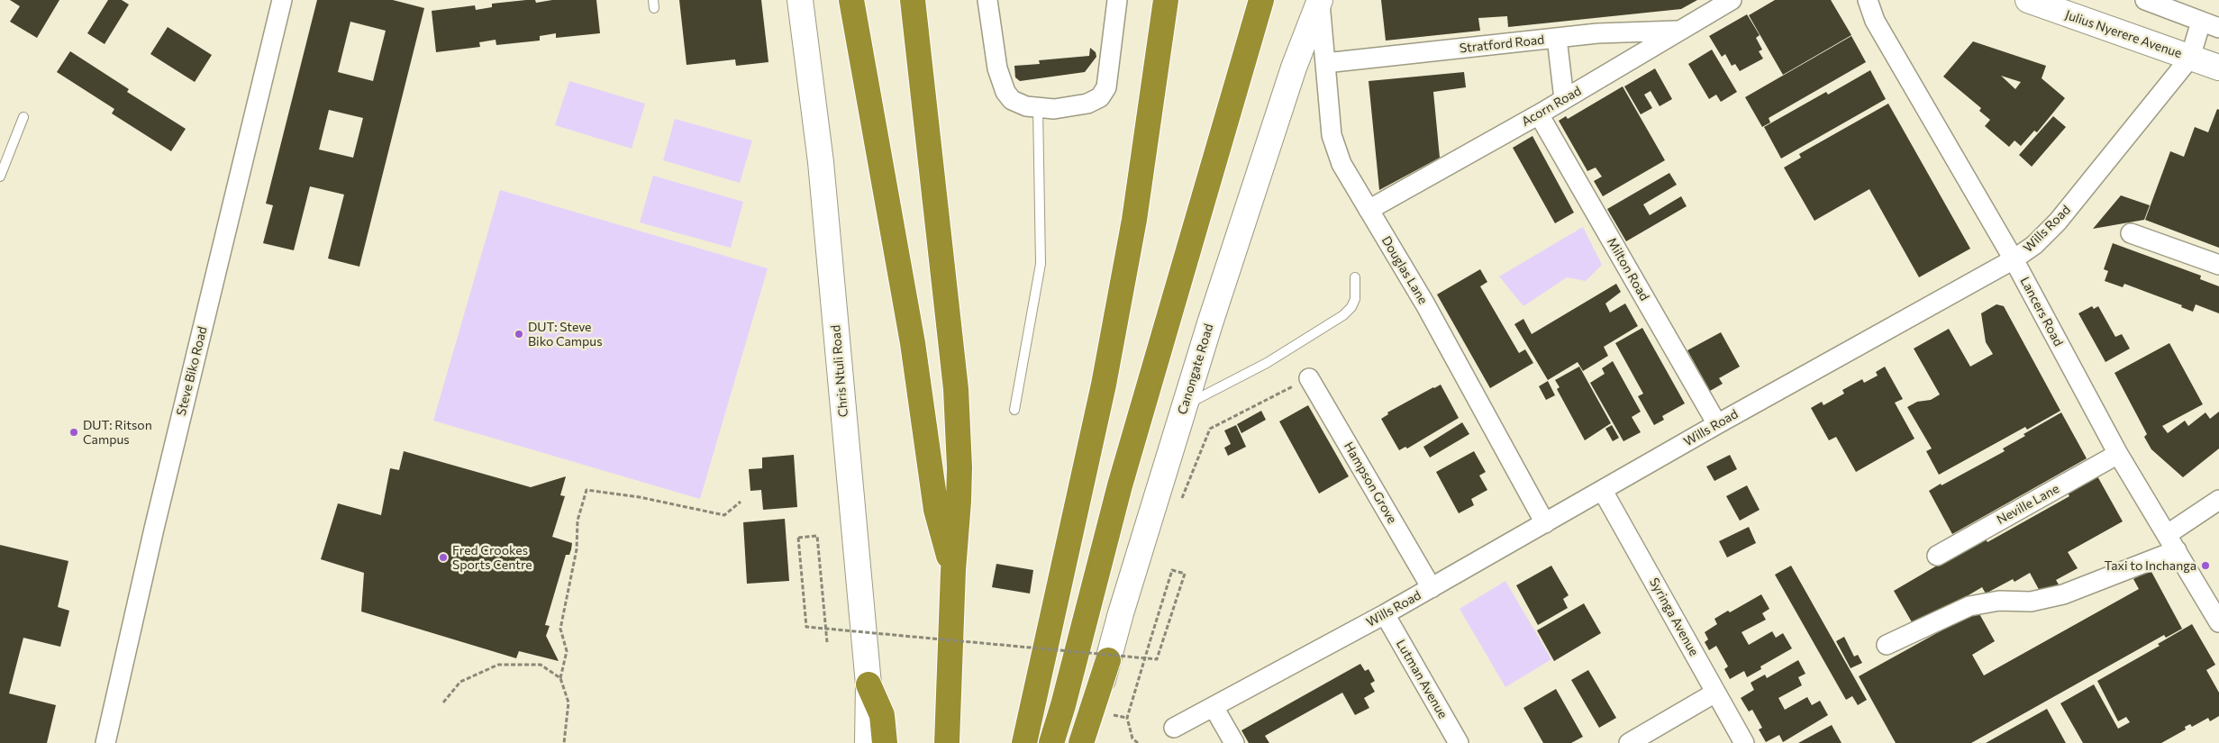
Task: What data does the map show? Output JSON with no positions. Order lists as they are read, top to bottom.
{
  "streets": {
    "main road": ["Julius Nyerere Avenue", "Canongate Road", "Chris Ntuli Road"],
    "street": [
      "Stratford Road",
      "Acorn Road",
      "Wills Road",
      "Milton Road",
      "Douglas Lane",
      "Lancers Road",
      "Steve Biko Road",
      "Hampson Grove",
      "Neville Lane",
      "Syringa Avenue",
      "Lutman Avenue"
    ]
  },
  "crossings": [
    ["Julius Nyerere Avenue", "Wills Road"],
    ["Stratford Road", "Acorn Road"],
    ["Stratford Road", "Douglas Lane"],
    ["Acorn Road", "Milton Road"],
    ["Acorn Road", "Douglas Lane"],
    ["Wills Road", "Milton Road"],
    ["Wills Road", "Douglas Lane"],
    ["Wills Road", "Lancers Road"],
    ["Wills Road", "Hampson Grove"],
    ["Wills Road", "Syringa Avenue"],
    ["Wills Road", "Lutman Avenue"],
    ["Douglas Lane", "Canongate Road"],
    ["Lancers Road", "Neville Lane"]
  ],
  "places": [
    "DUT: Steve Biko Campus",
    "DUT: Ritson Campus",
    "Fred Crookes Sports Centre",
    "Taxi to Inchanga"
  ]
}
